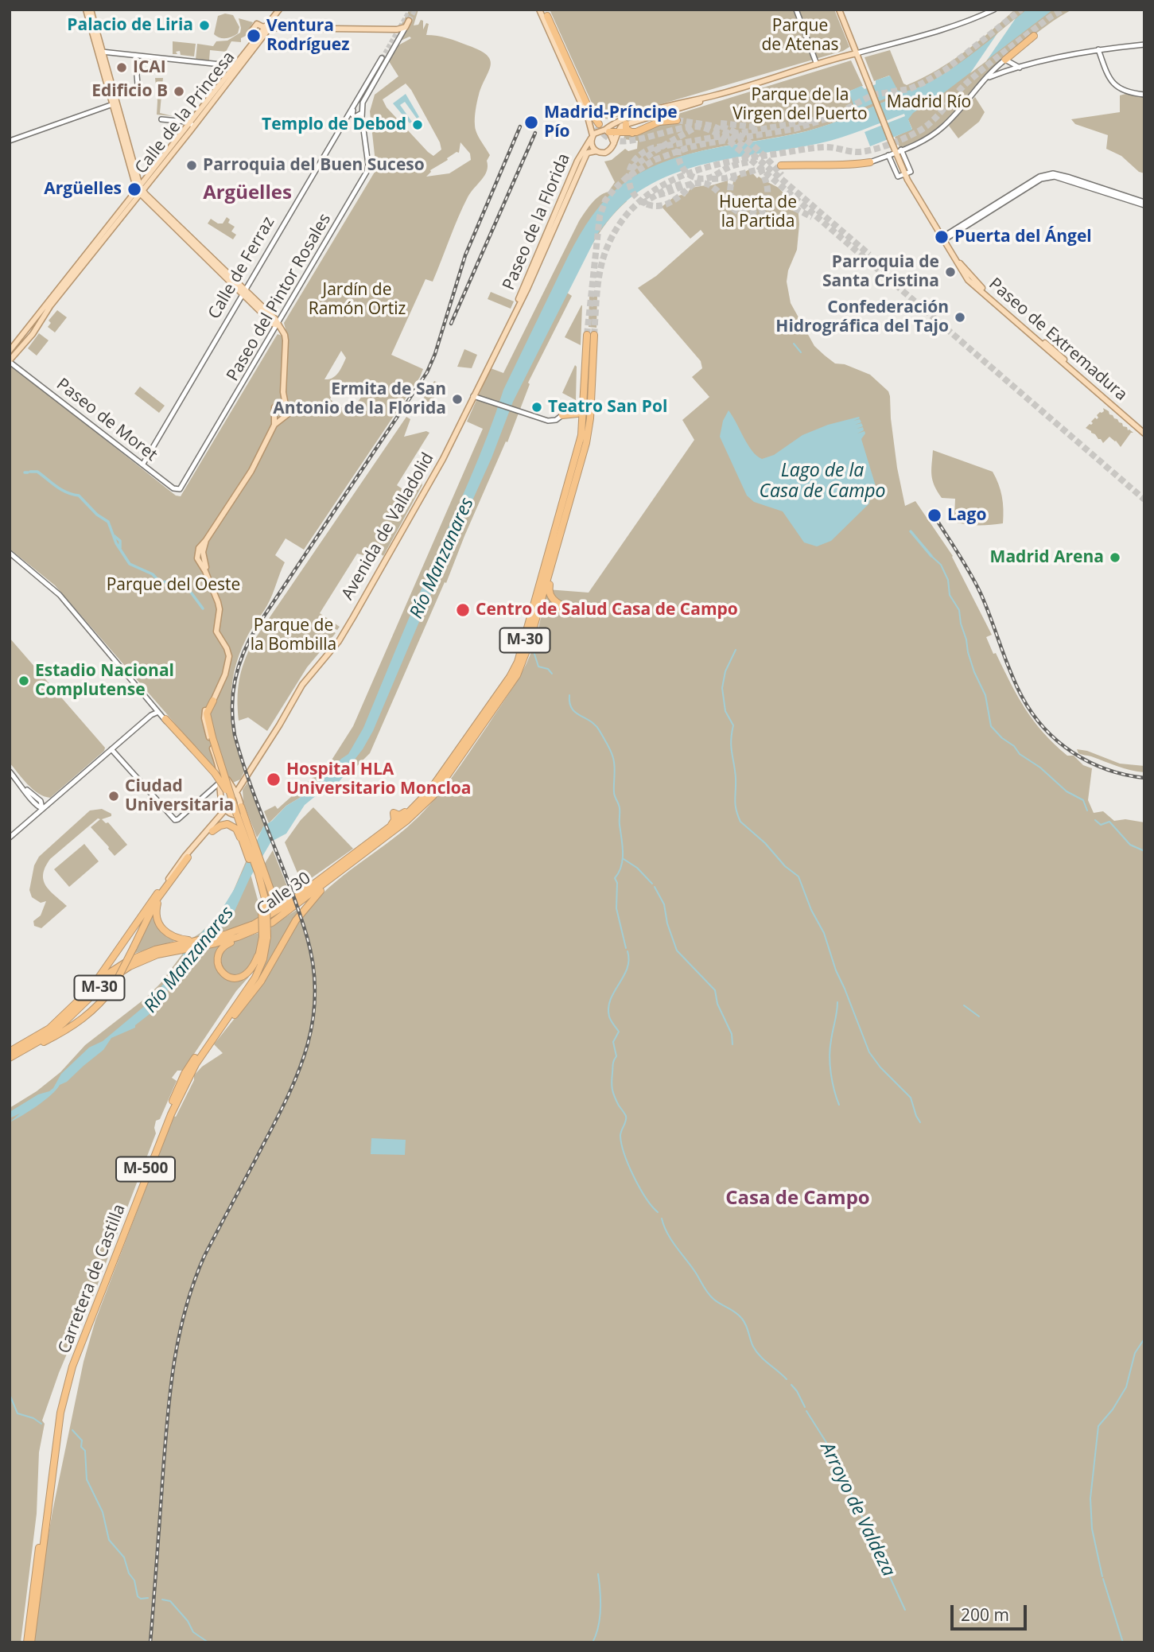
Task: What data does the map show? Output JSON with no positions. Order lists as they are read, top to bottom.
{
  "streets": {
    "highway": [
      "M-30",
      "Calle 30",
      "M-500",
      "Carretera de Castilla"
    ],
    "main road": [
      "Calle de la Princesa",
      "Paseo de la Florida",
      "Calle de Ferraz",
      "Paseo del Pintor Rosales",
      "Paseo de Extremadura",
      "Paseo de Moret",
      "Avenida de Valladolid"
    ]
  },
  "crossings": [
    ["Calle de la Princesa", "Paseo de Moret"],
    ["Paseo de la Florida", "Avenida de Valladolid"],
    ["Calle de Ferraz", "Paseo de Moret"],
    ["Paseo del Pintor Rosales", "Paseo de Moret"],
    ["Avenida de Valladolid", "M-500"],
    ["Avenida de Valladolid", "Carretera de Castilla"],
    ["M-30", "Calle 30"],
    ["M-500", "Carretera de Castilla"]
  ],
  "districts": ["Argüelles", "Casa de Campo"],
  "water": ["Lago de la Casa de Campo", "Río Manzanares", "Arroyo de Valdeza"],
  "parks": [
    "Parque de Atenas",
    "Parque de la Virgen del Puerto",
    "Madrid Río",
    "Huerta de la Partida",
    "Jardín de Ramón Ortiz",
    "Parque del Oeste",
    "Parque de la Bombilla"
  ],
  "places": [
    "Palacio de Liria",
    "Ventura Rodríguez",
    "ICAI",
    "Edificio B",
    "Madrid-Príncipe Pío",
    "Templo de Debod",
    "Parroquia del Buen Suceso",
    "Argüelles",
    "Puerta del Ángel",
    "Parroquia de Santa Cristina",
    "Confederación Hidrográfica del Tajo",
    "Ermita de San Antonio de la Florida",
    "Teatro San Pol",
    "Lago",
    "Madrid Arena",
    "Centro de Salud Casa de Campo",
    "Estadio Nacional Complutense",
    "Hospital HLA Universitario Moncloa",
    "Ciudad Universitaria"
  ],
  "scale_bar": "200 m"
}
